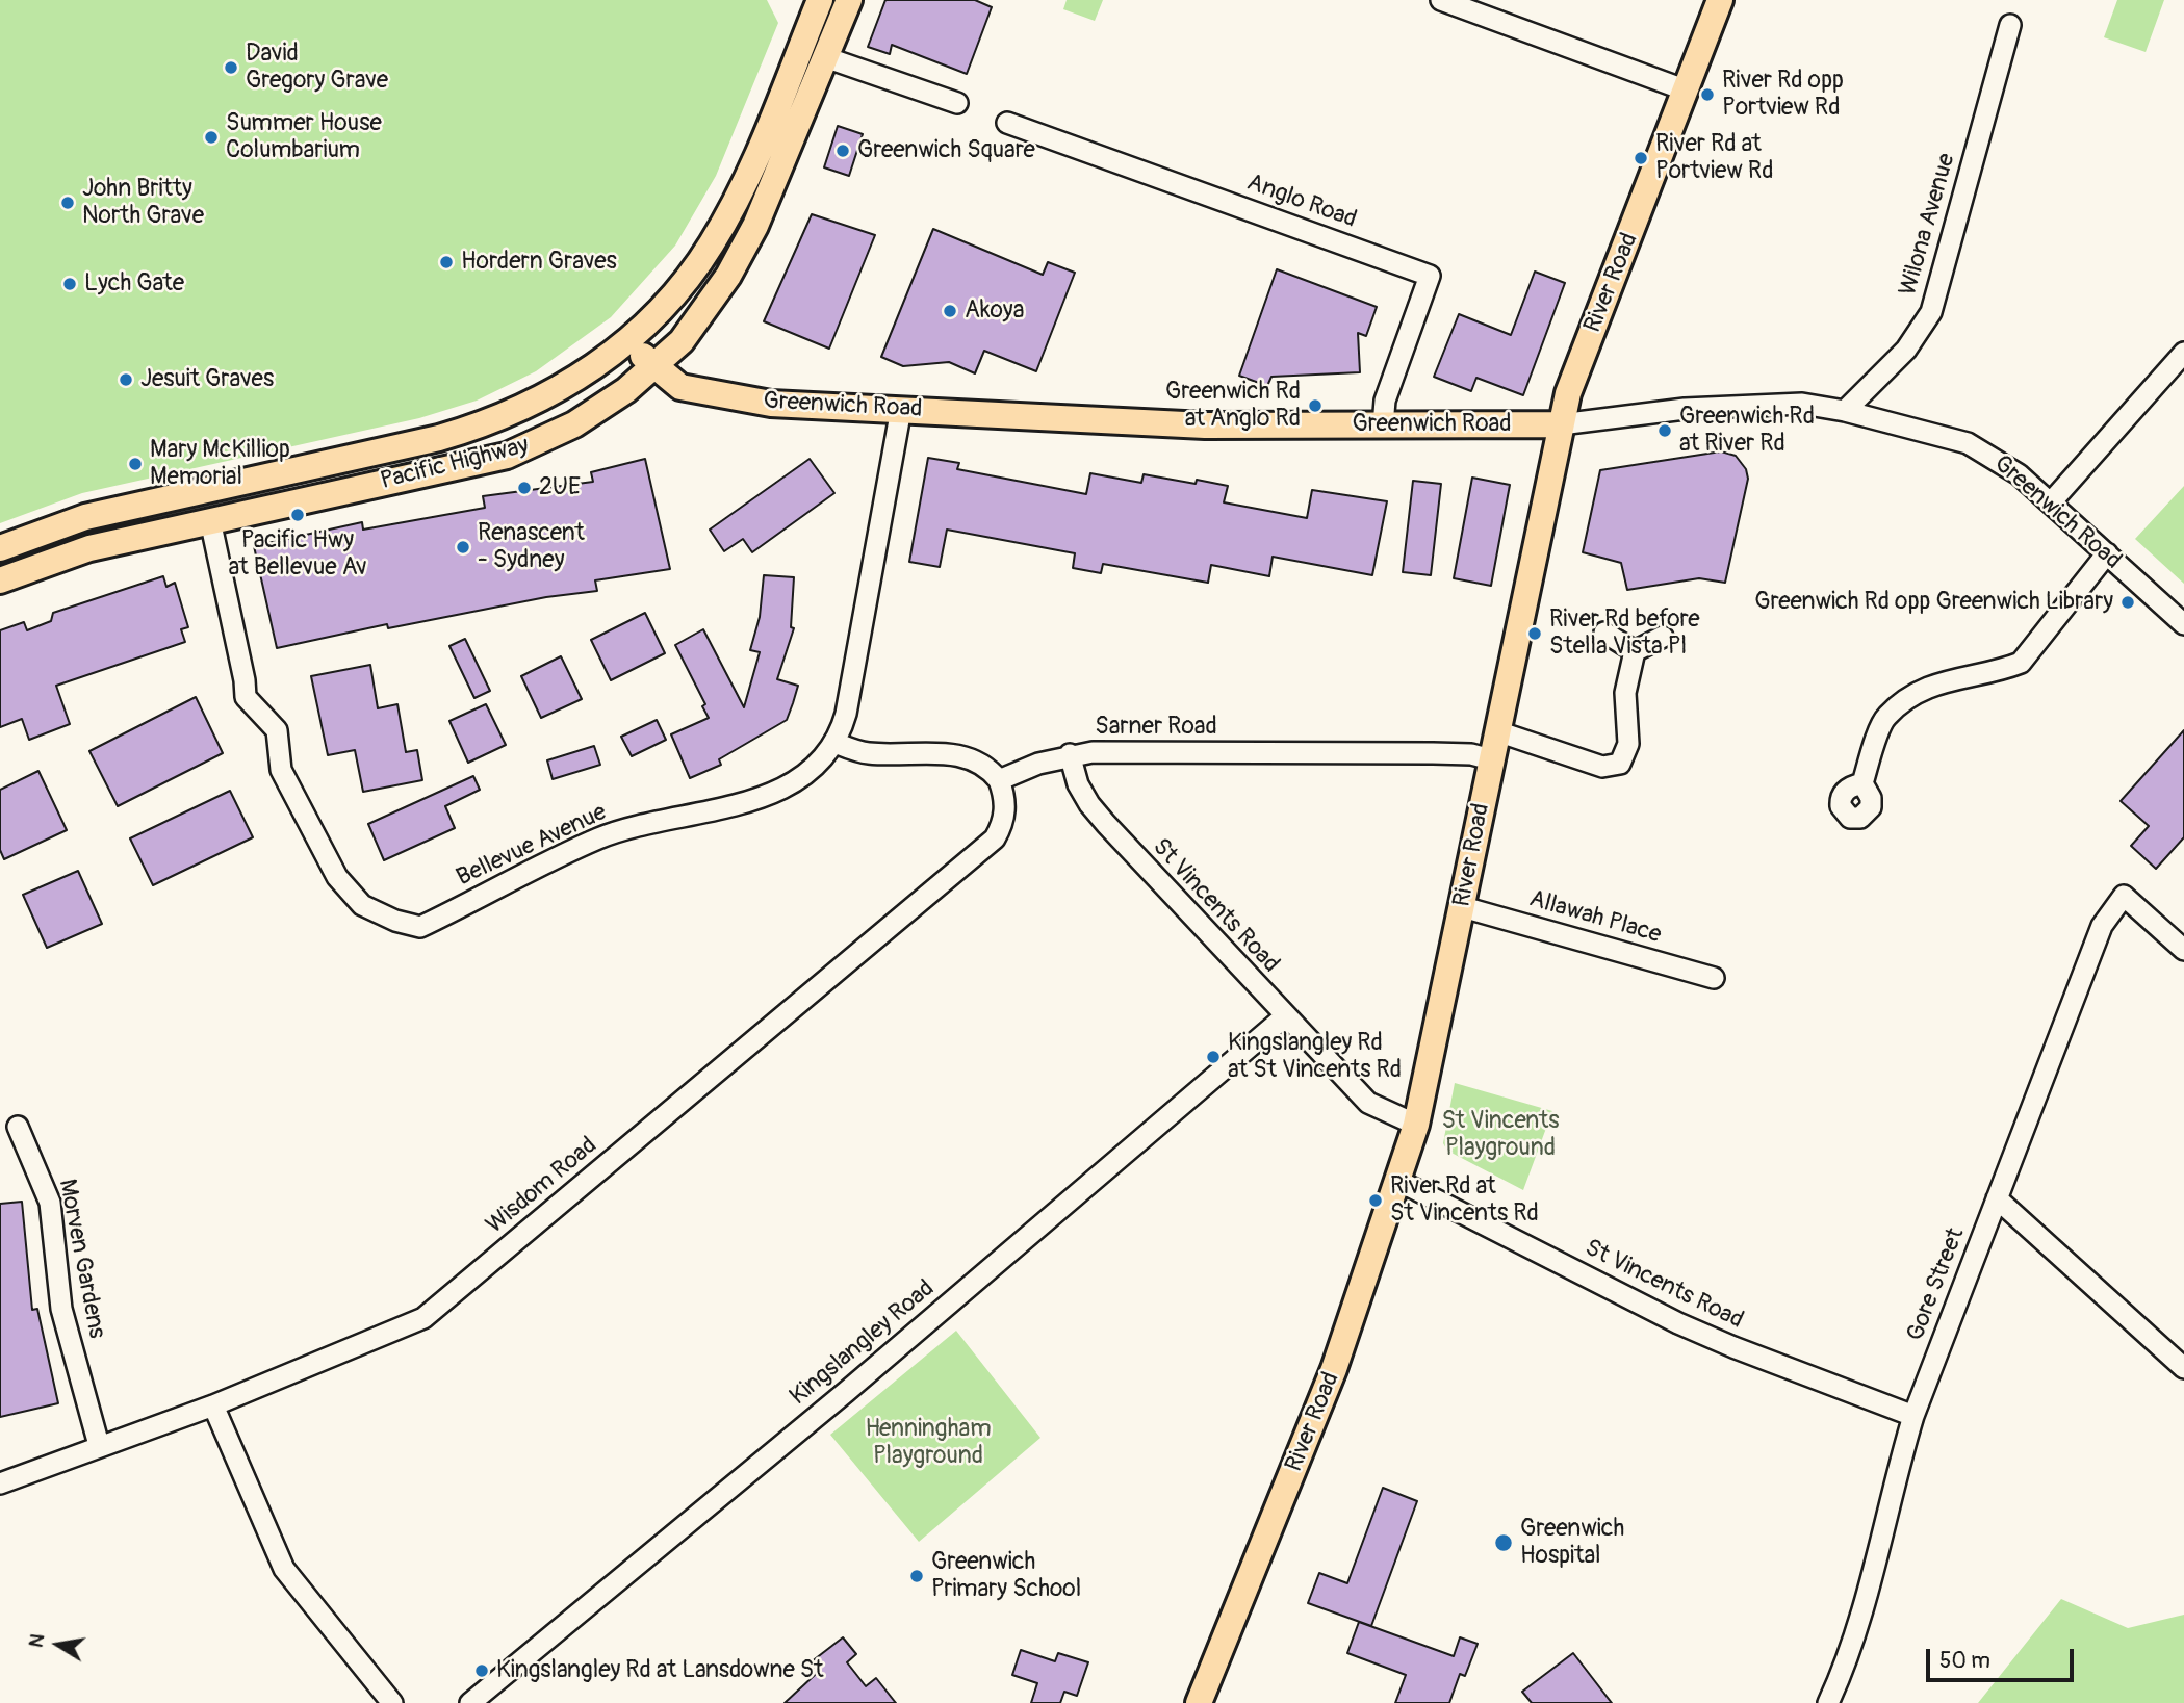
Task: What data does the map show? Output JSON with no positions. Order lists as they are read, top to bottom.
{
  "streets": {
    "main road": ["River Road", "Greenwich Road", "Pacific Highway"],
    "street": [
      "Anglo Road",
      "Wilona Avenue",
      "Sarner Road",
      "Bellevue Avenue",
      "St Vincents Road",
      "Allawah Place",
      "Wisdom Road",
      "Morven Gardens",
      "Gore Street",
      "Kingslangley Road"
    ]
  },
  "crossings": [
    ["Anglo Road", "Greenwich Road"],
    ["Wilona Avenue", "Greenwich Road"],
    ["River Road", "Greenwich Road"],
    ["River Road", "Sarner Road"],
    ["River Road", "St Vincents Road"],
    ["River Road", "Allawah Place"],
    ["Greenwich Road", "Pacific Highway"],
    ["Greenwich Road", "Bellevue Avenue"],
    ["Pacific Highway", "Bellevue Avenue"],
    ["Sarner Road", "St Vincents Road"],
    ["Sarner Road", "Wisdom Road"],
    ["St Vincents Road", "Gore Street"],
    ["St Vincents Road", "Kingslangley Road"],
    ["Wisdom Road", "Morven Gardens"]
  ],
  "parks": ["St Vincents Playground", "Henningham Playground"],
  "places": [
    "David Gregory Grave",
    "River Rd opp Portview Rd",
    "Summer House Columbarium",
    "Greenwich Square",
    "River Rd at Portview Rd",
    "John Britty North Grave",
    "Hordern Graves",
    "Lych Gate",
    "Akoya",
    "Jesuit Graves",
    "Greenwich Rd at Anglo Rd",
    "Greenwich Rd at River Rd",
    "Mary McKilliop Memorial",
    "2UE",
    "Pacific Hwy at Bellevue Av",
    "Renascent - Sydney",
    "Greenwich Rd opp Greenwich Library",
    "River Rd before Stella Vista Pl",
    "Kingslangley Rd at St Vincents Rd",
    "River Rd at St Vincents Rd",
    "Greenwich Hospital",
    "Greenwich Primary School",
    "Kingslangley Rd at Lansdowne St"
  ],
  "scale_bar": "50 m",
  "north": "left"
}
